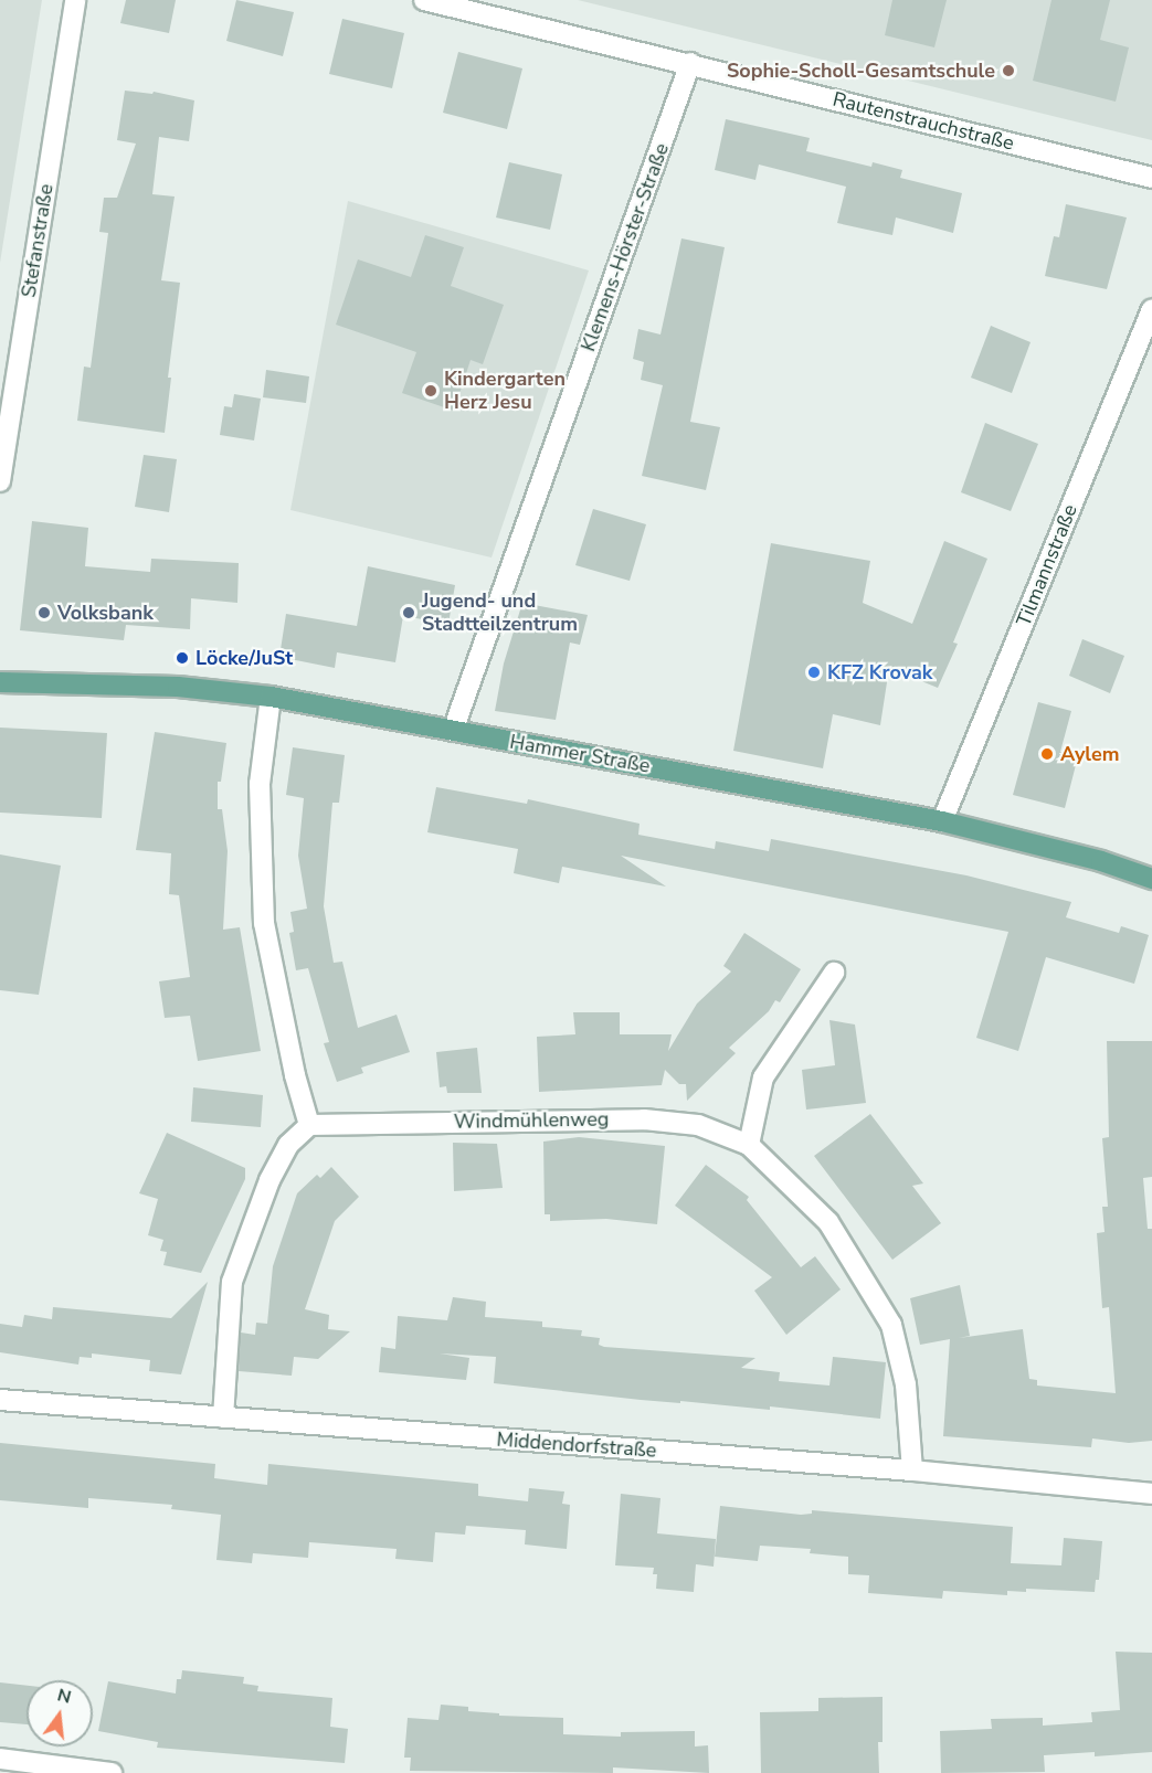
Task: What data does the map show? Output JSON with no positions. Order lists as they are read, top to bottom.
{
  "streets": {
    "main road": ["Hammer Straße"],
    "street": [
      "Rautenstrauchstraße",
      "Stefanstraße",
      "Klemens-Hörster-Straße",
      "Tilmannstraße",
      "Windmühlenweg",
      "Middendorfstraße"
    ]
  },
  "crossings": [
    ["Rautenstrauchstraße", "Klemens-Hörster-Straße"],
    ["Klemens-Hörster-Straße", "Hammer Straße"],
    ["Tilmannstraße", "Hammer Straße"],
    ["Windmühlenweg", "Middendorfstraße"]
  ],
  "places": [
    "Sophie-Scholl-Gesamtschule",
    "Kindergarten Herz Jesu",
    "Volksbank",
    "Jugend- und Stadtteilzentrum",
    "Löcke/JuSt",
    "KFZ Krovak",
    "Aylem"
  ],
  "north": "top"
}
